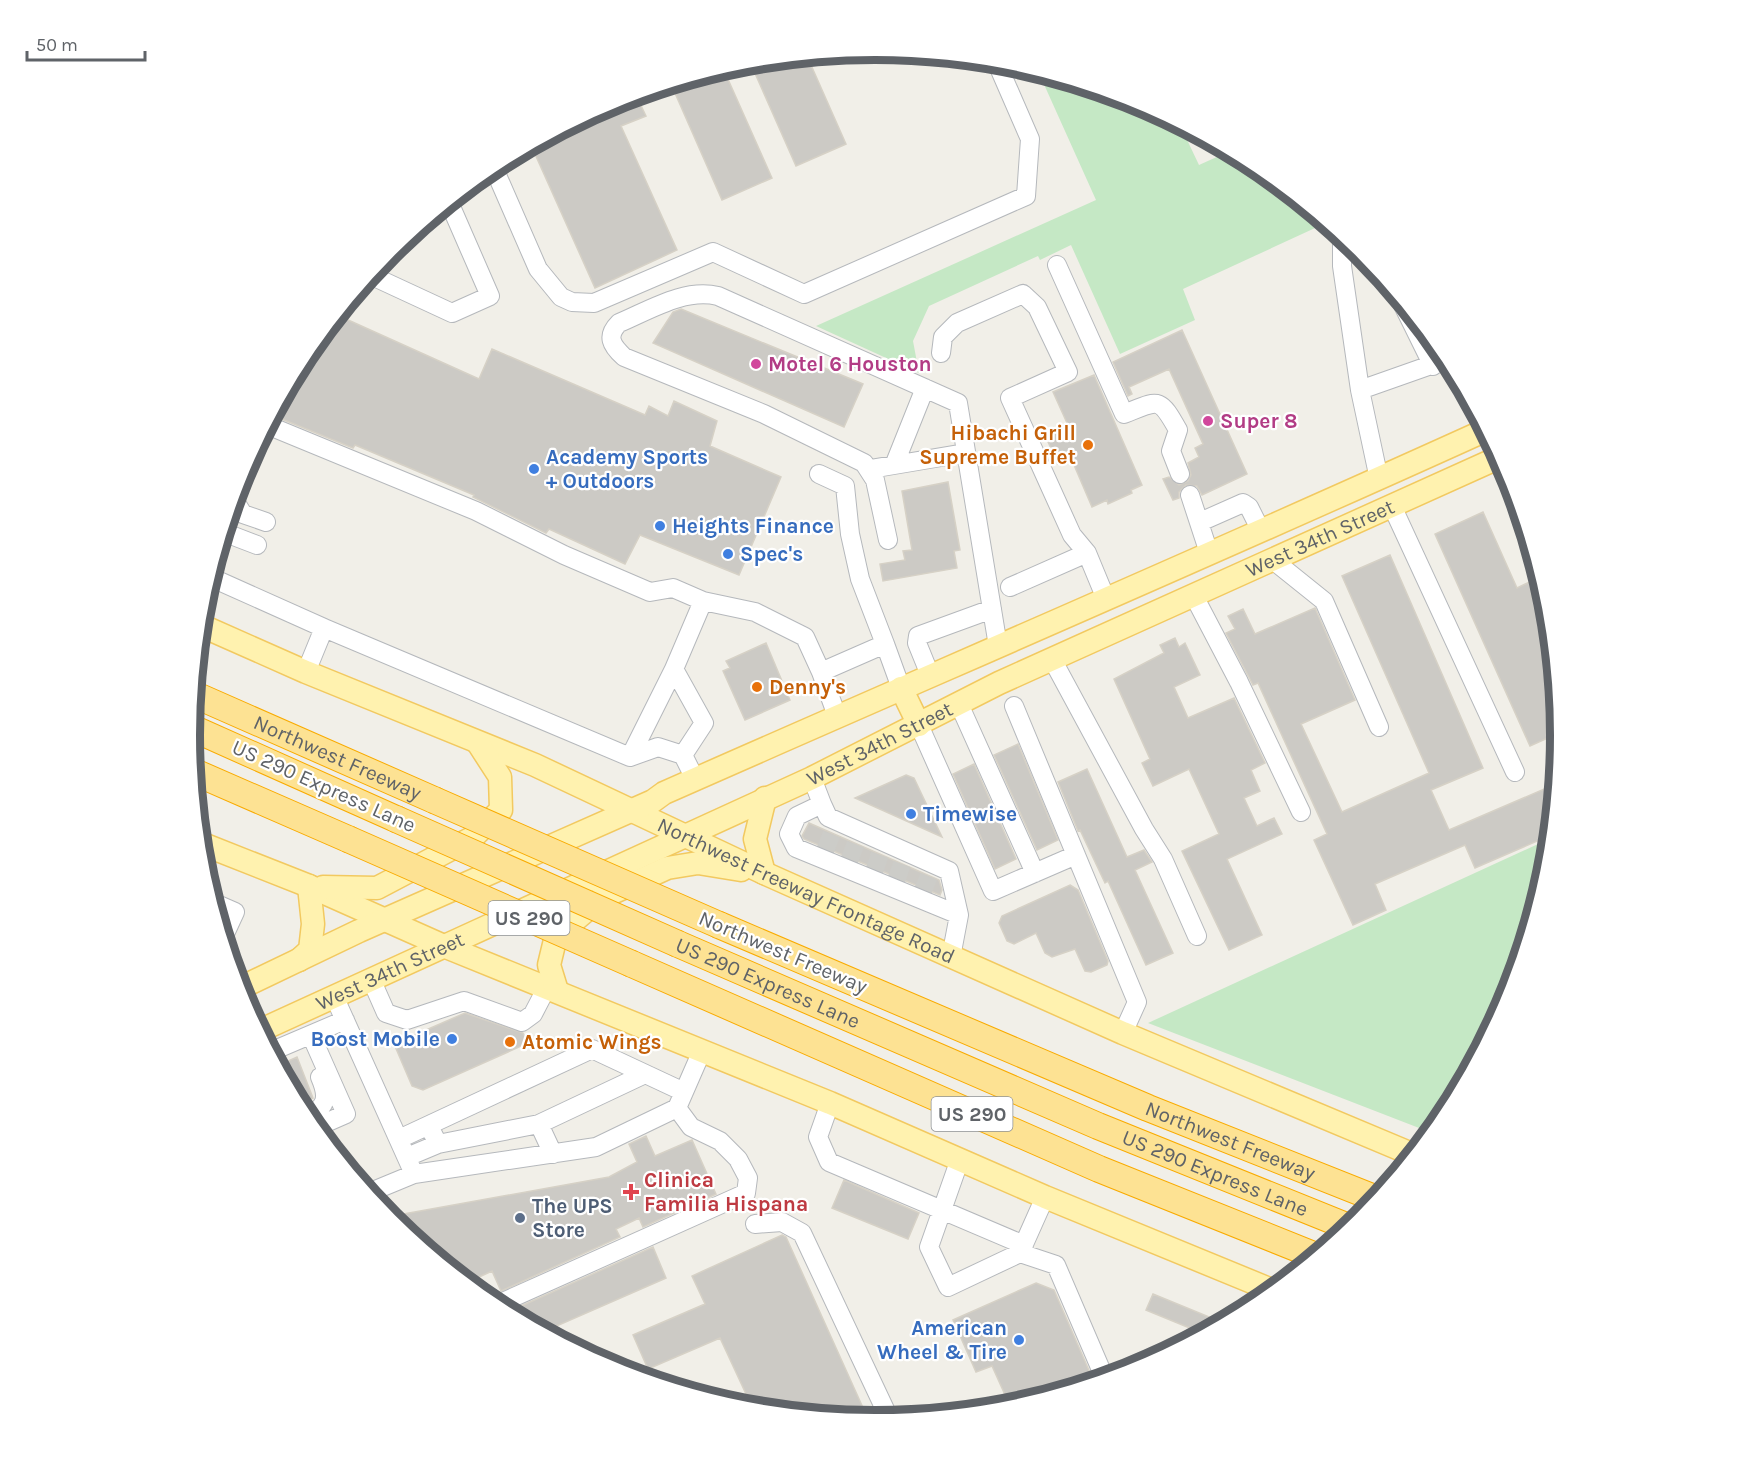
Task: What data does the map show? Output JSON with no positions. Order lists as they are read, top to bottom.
{
  "streets": {
    "highway": ["Northwest Freeway", "US 290 Express Lane", "US 290"],
    "main road": ["West 34th Street", "Northwest Freeway Frontage Road"]
  },
  "crossings": [
    ["West 34th Street", "Northwest Freeway Frontage Road"]
  ],
  "places": {
    "other": [
      "Motel 6 Houston",
      "Super 8",
      "Hibachi Grill Supreme Buffet",
      "Academy Sports + Outdoors",
      "Heights Finance",
      "Spec's",
      "Denny's",
      "Timewise",
      "Boost Mobile",
      "Atomic Wings",
      "The UPS Store",
      "American Wheel & Tire"
    ],
    "health": ["Clinica Familia Hispana"]
  },
  "scale_bar": "50 m"
}
